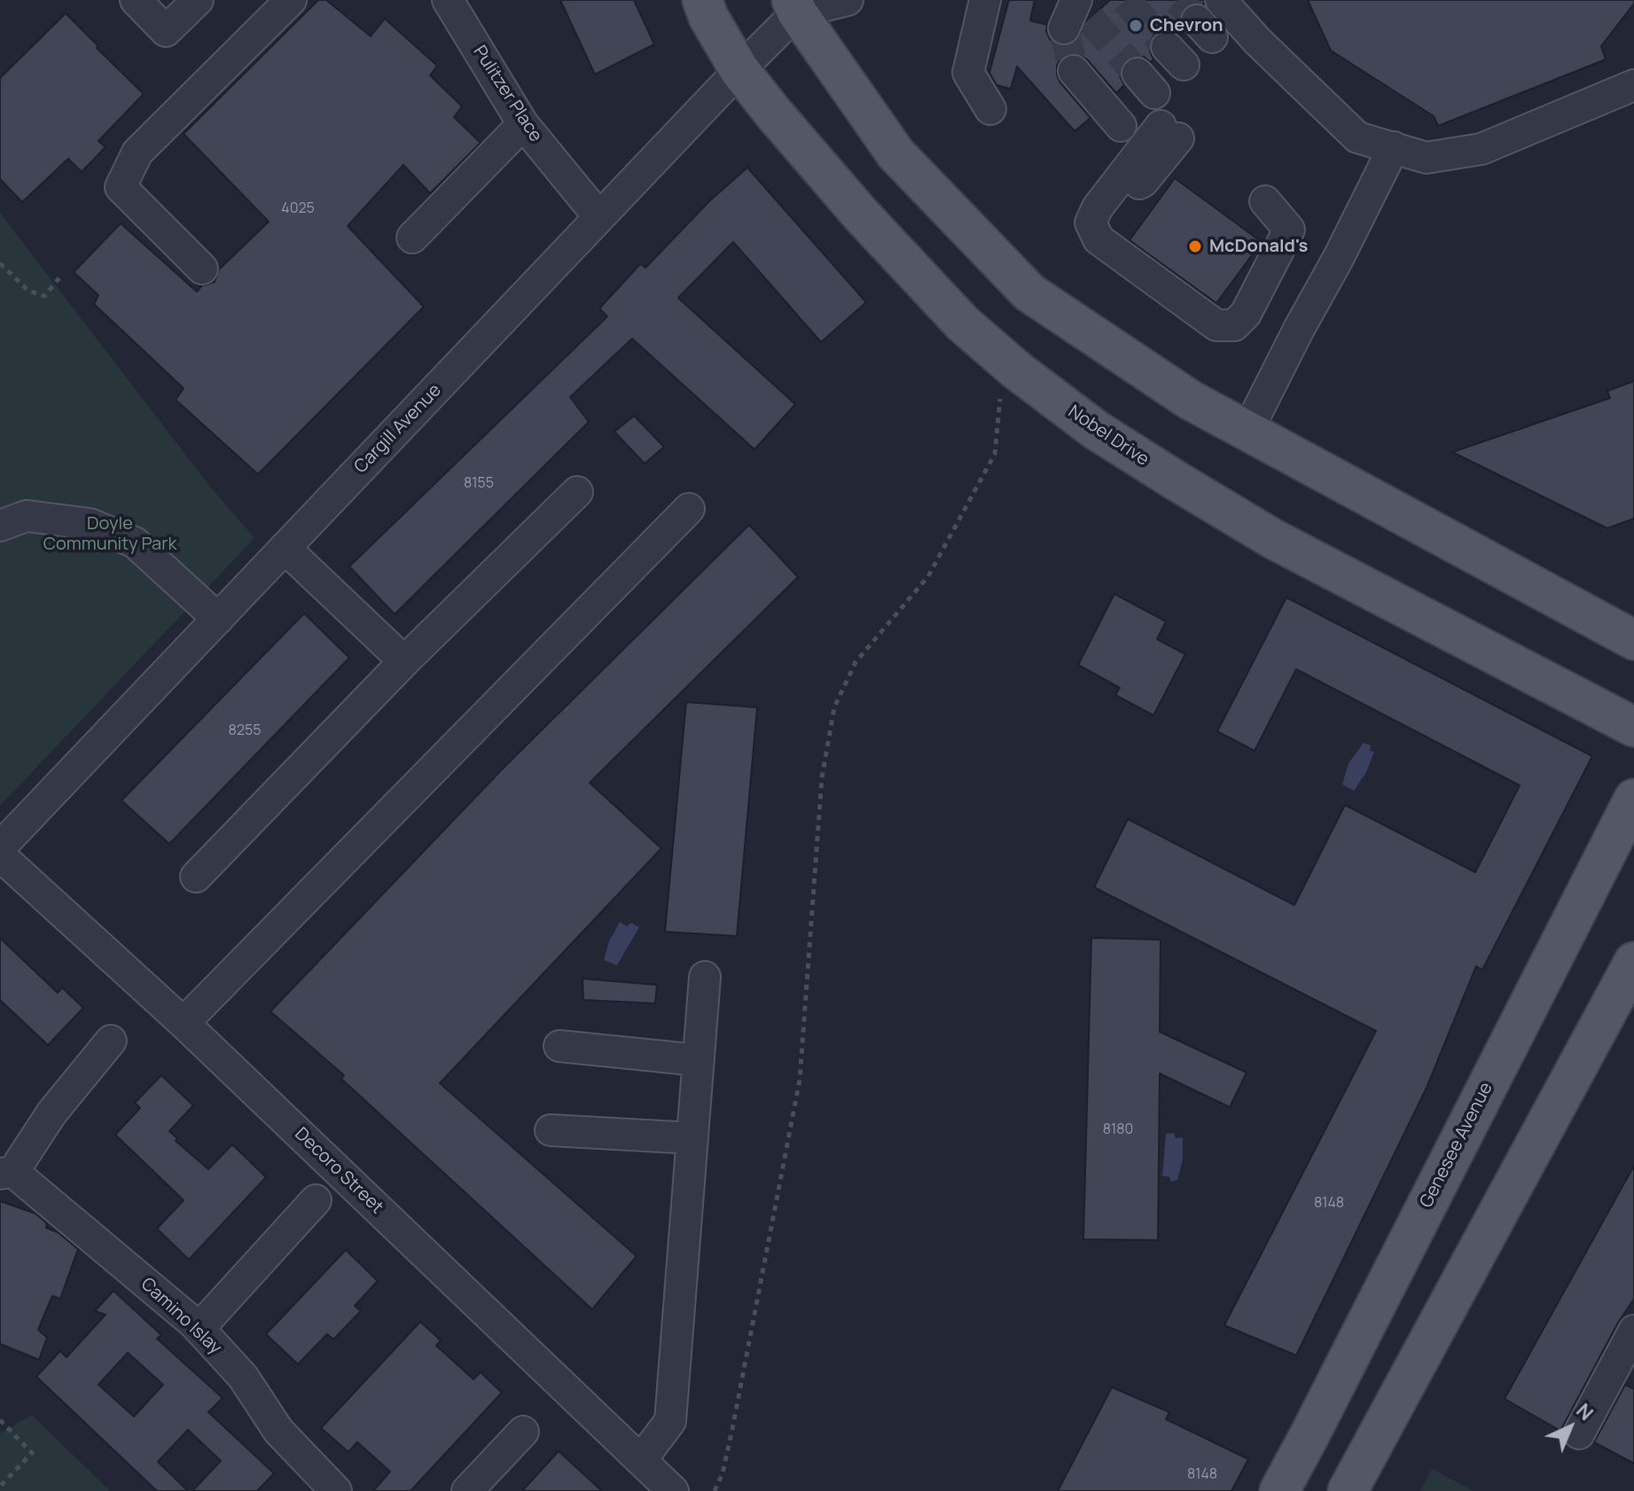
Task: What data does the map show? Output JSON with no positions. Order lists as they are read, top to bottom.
{
  "streets": {
    "main road": ["Nobel Drive", "Genesee Avenue"],
    "street": [
      "Pulitzer Place",
      "Cargill Avenue",
      "Decoro Street",
      "Camino Islay"
    ]
  },
  "crossings": [
    ["Pulitzer Place", "Cargill Avenue"],
    ["Cargill Avenue", "Nobel Drive"]
  ],
  "parks": ["Doyle Community Park"],
  "places": ["Chevron", "McDonald's"],
  "house_numbers": [
    "4025",
    "8155",
    "8255",
    "8180",
    "8148",
    "8148"
  ],
  "north": "top right"
}
